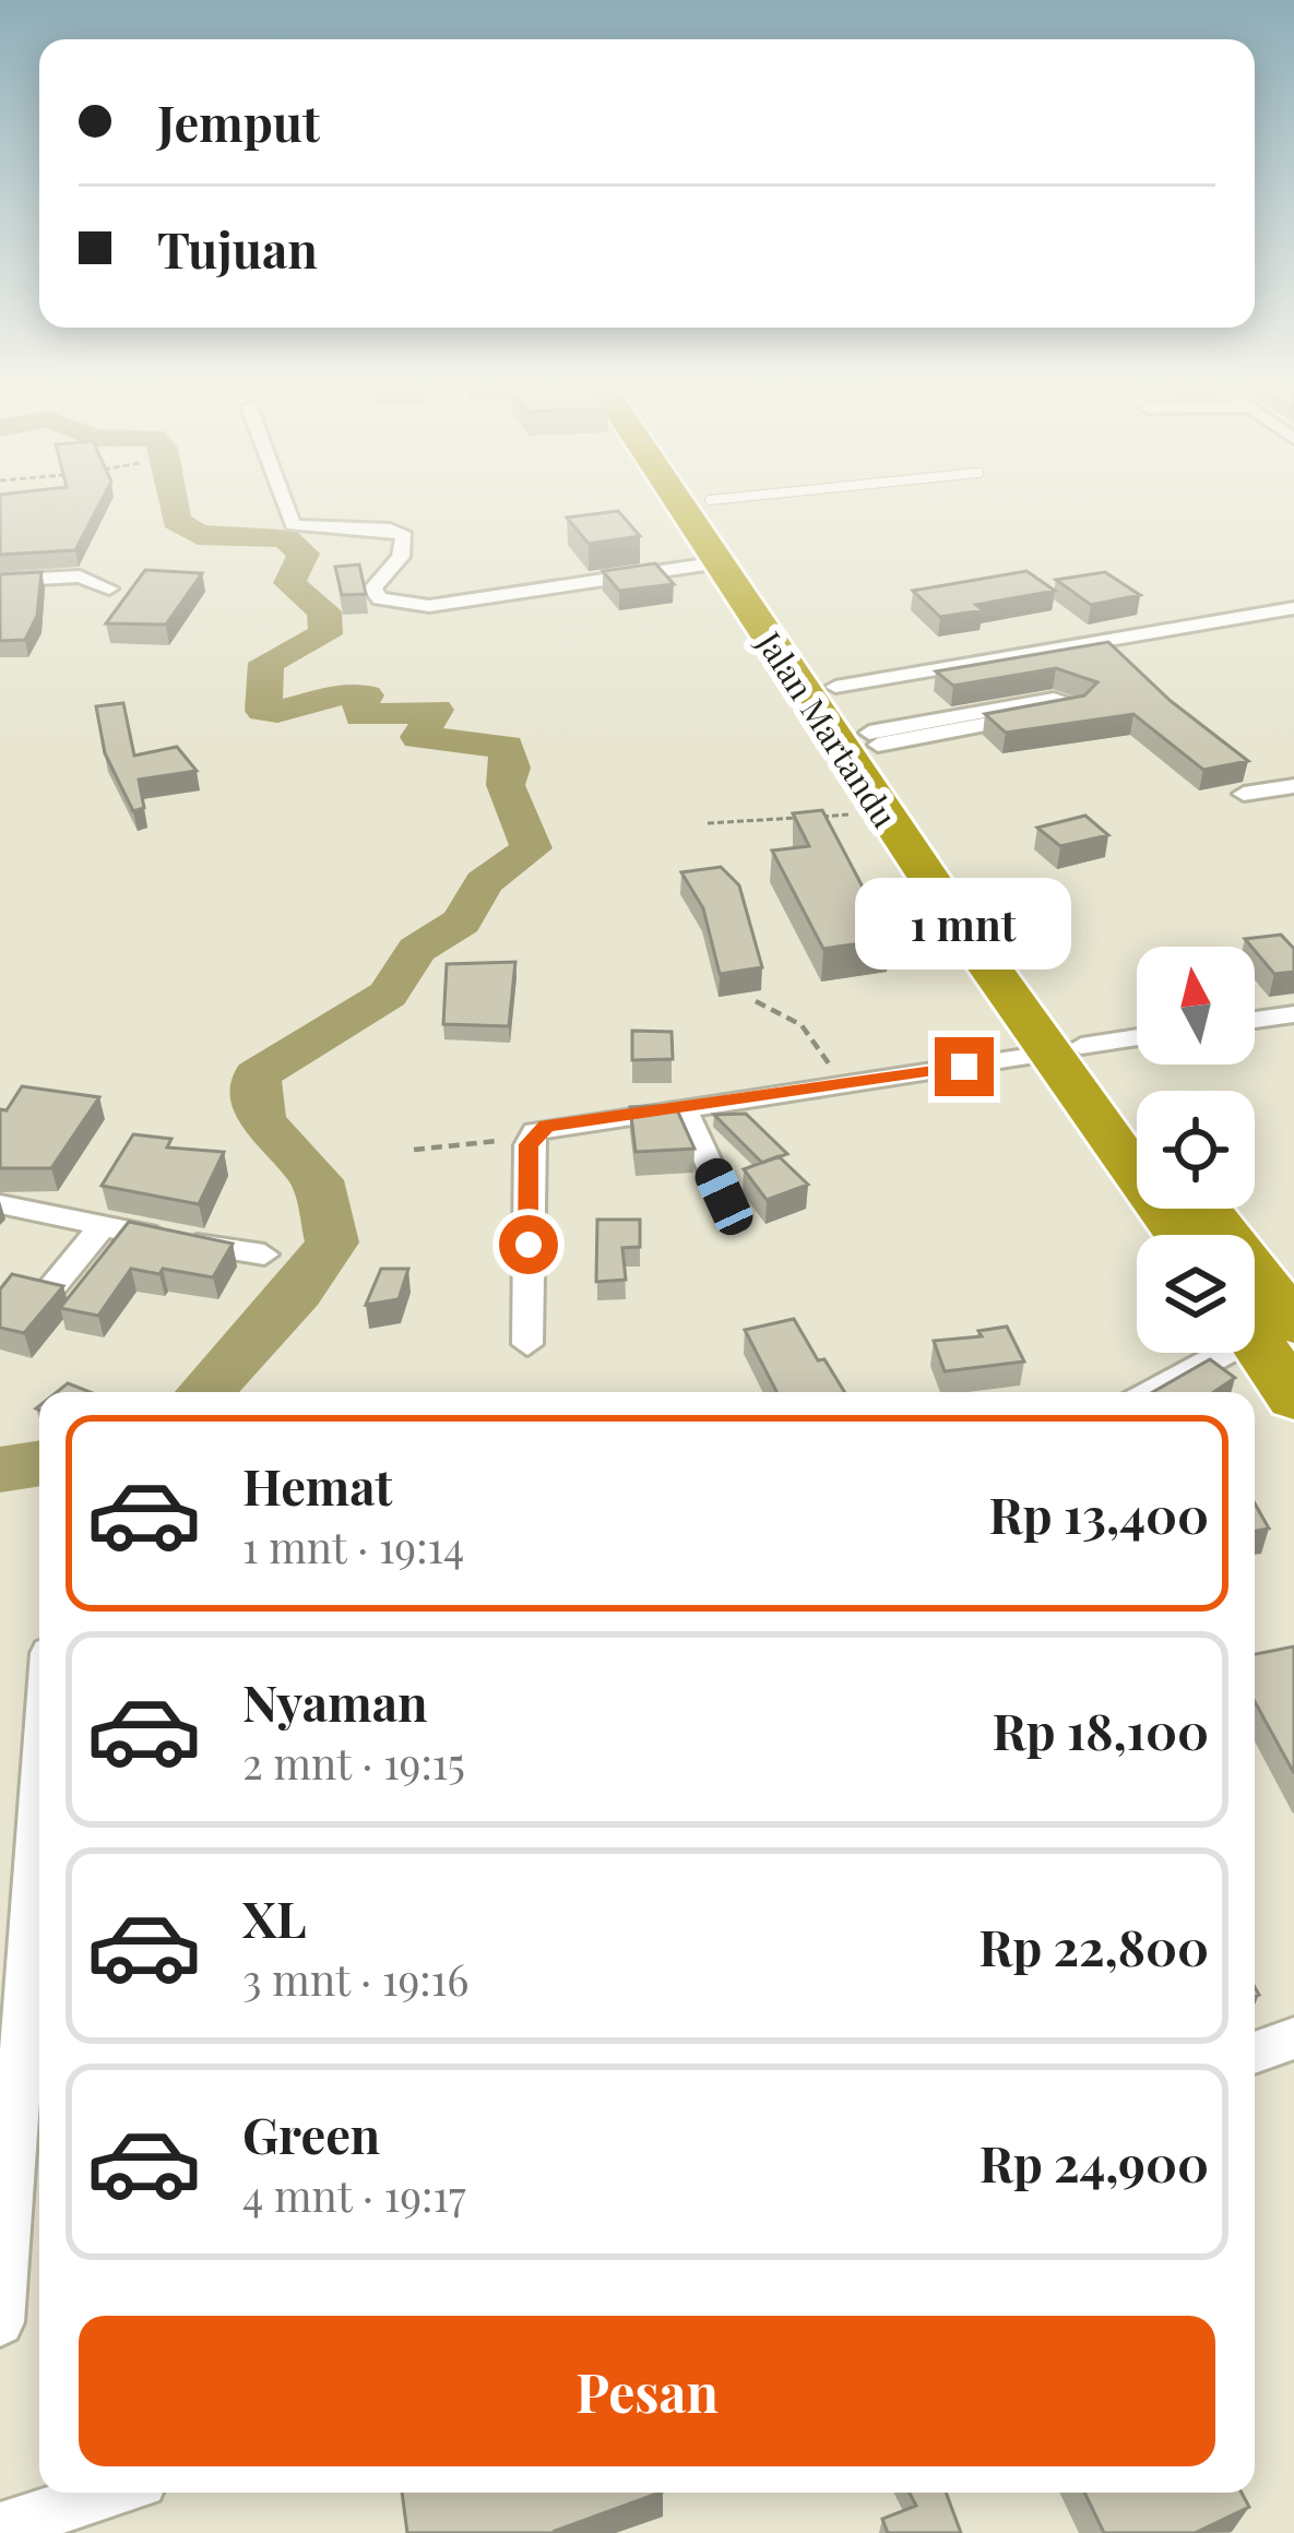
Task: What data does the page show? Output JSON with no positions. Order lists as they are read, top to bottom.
{
  "streets": {
    "highway": ["Jalan Martandu"]
  },
  "north": "top",
  "page": {
    "banner": ["Jemput", "Tujuan"],
    "bubble": "1 mnt",
    "list": [
      {
        "name": "Hemat",
        "note": "1 mnt · 19:14",
        "value": "Rp 13,400"
      },
      {
        "name": "Nyaman",
        "note": "2 mnt · 19:15",
        "value": "Rp 18,100"
      },
      {
        "name": "XL",
        "note": "3 mnt · 19:16",
        "value": "Rp 22,800"
      },
      {
        "name": "Green",
        "note": "4 mnt · 19:17",
        "value": "Rp 24,900"
      }
    ],
    "buttons": "Pesan"
  }
}
